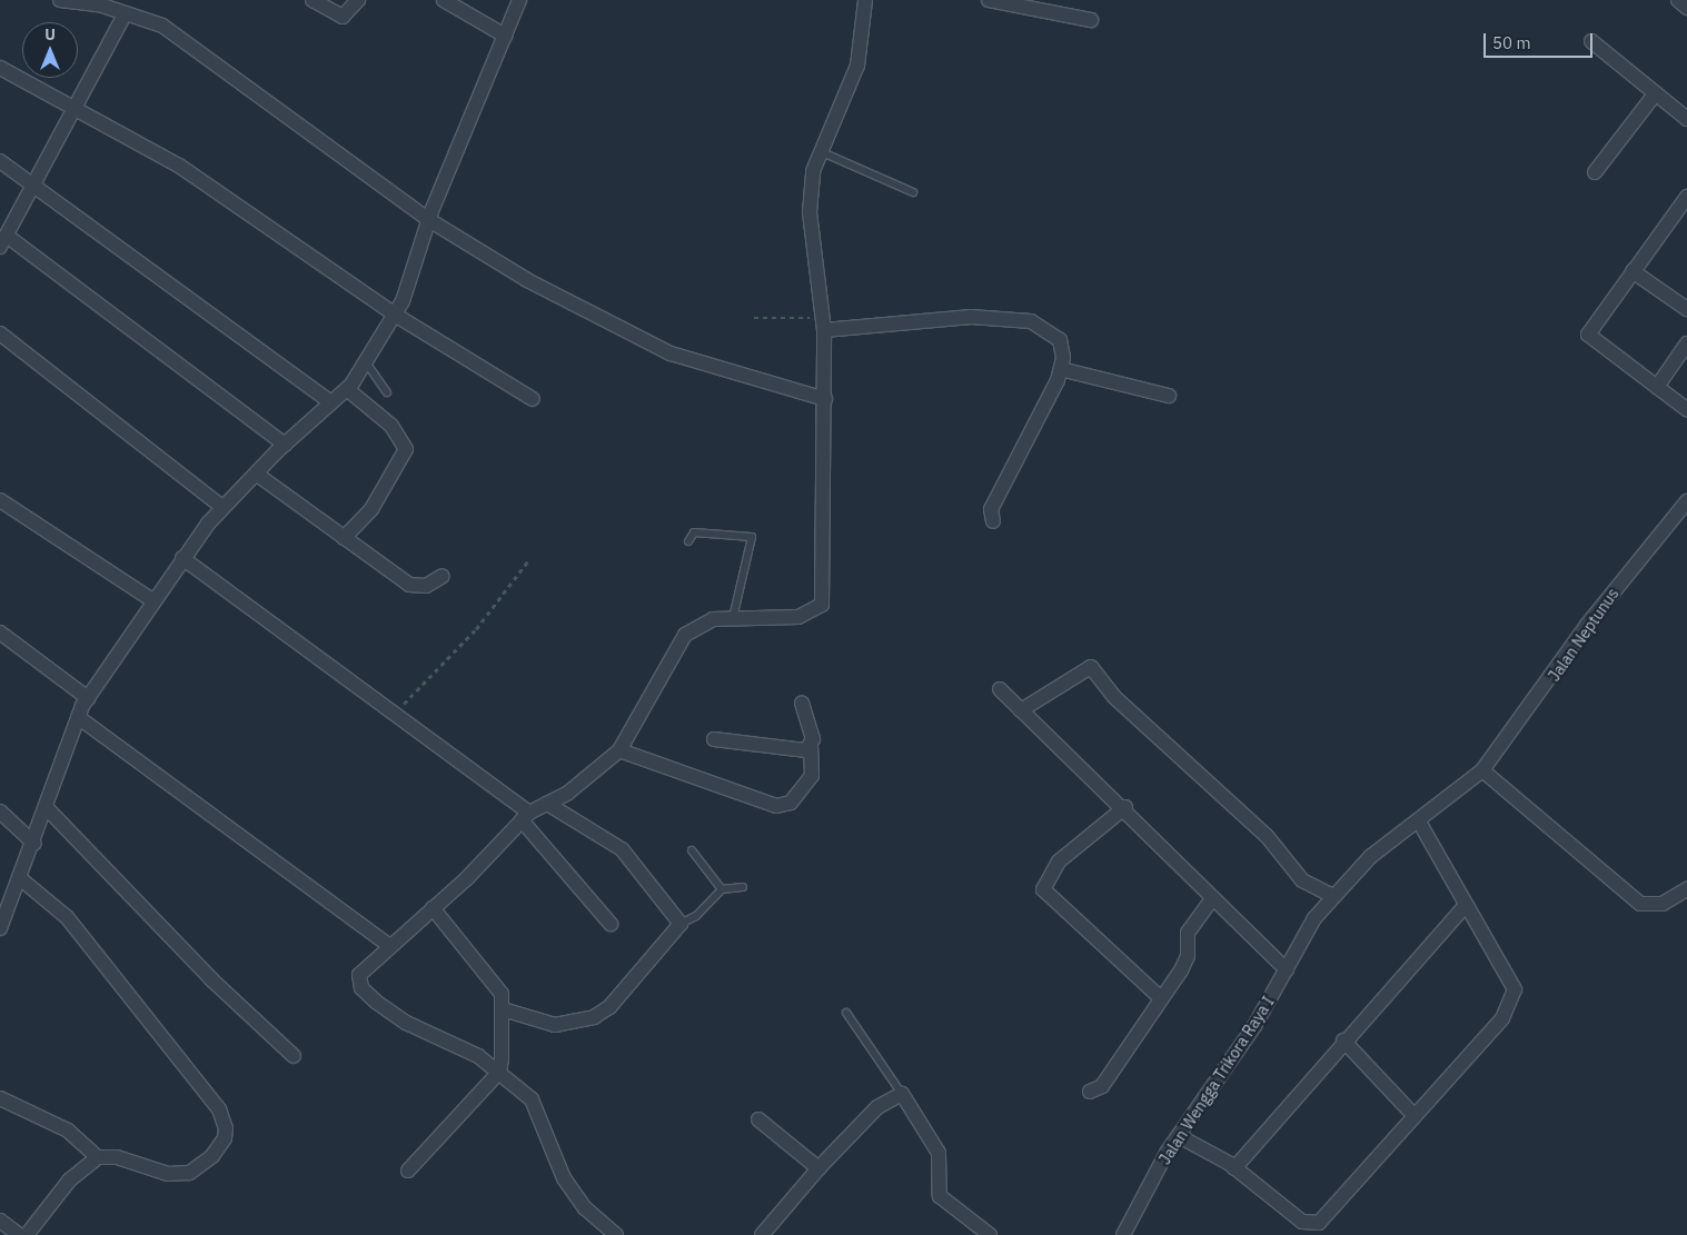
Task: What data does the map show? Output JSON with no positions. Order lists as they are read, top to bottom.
{
  "streets": {
    "street": ["Jalan Neptunus", "Jalan Wengga Trikora Raya I"]
  },
  "crossings": [
    ["Jalan Neptunus", "Jalan Wengga Trikora Raya I"]
  ],
  "scale_bar": "50 m",
  "north": "top"
}
